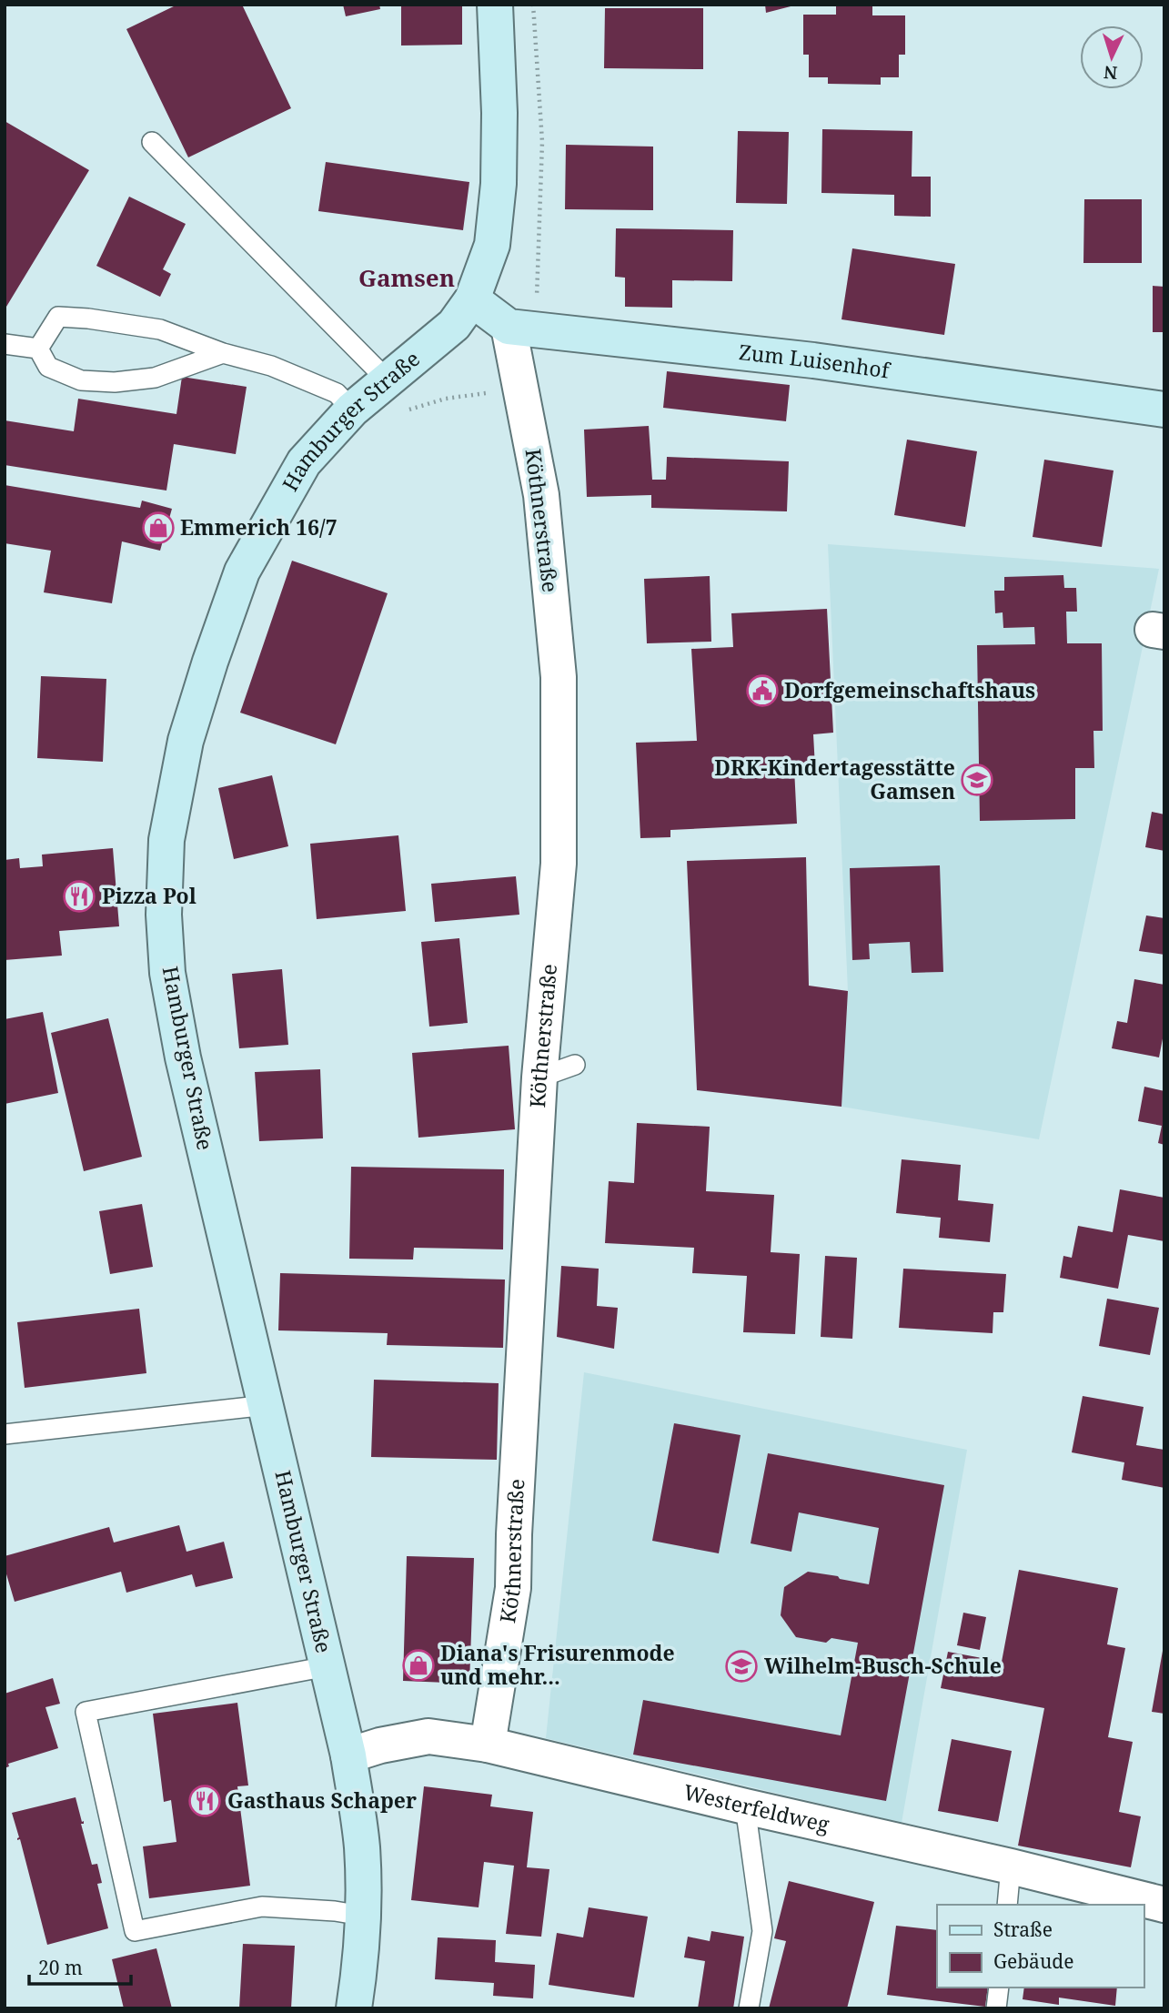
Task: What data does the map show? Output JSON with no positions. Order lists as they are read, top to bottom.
{
  "streets": {
    "street": [
      "Zum Luisenhof",
      "Hamburger Straße",
      "Köthnerstraße",
      "Westerfeldweg"
    ]
  },
  "crossings": [
    ["Zum Luisenhof", "Köthnerstraße"],
    ["Hamburger Straße", "Westerfeldweg"],
    ["Köthnerstraße", "Westerfeldweg"]
  ],
  "districts": ["Gamsen"],
  "places": {
    "shop": ["Emmerich 16/7", "Diana's Frisurenmode und mehr..."],
    "public building": ["Dorfgemeinschaftshaus"],
    "school or university": ["DRK-Kindertagesstätte Gamsen", "Wilhelm-Busch-Schule"],
    "restaurant": ["Pizza Pol", "Gasthaus Schaper"]
  },
  "legend": ["Straße", "Gebäude"],
  "scale_bar": "20 m",
  "north": "bottom"
}
